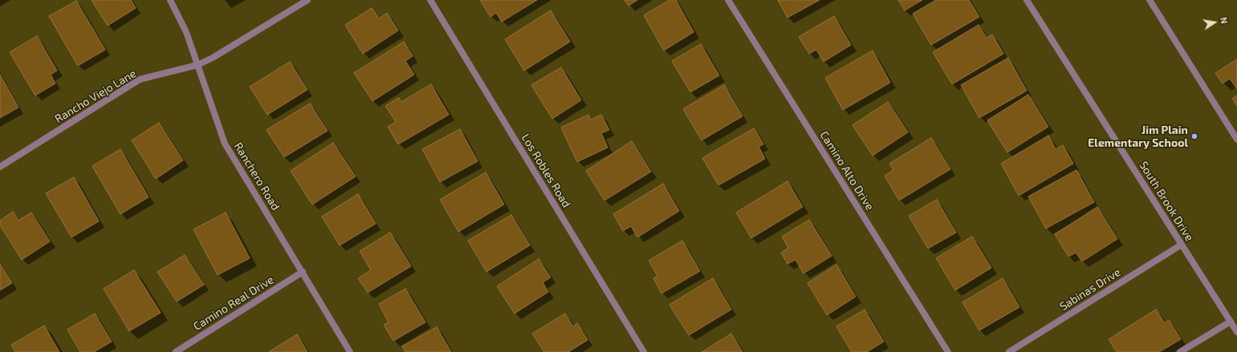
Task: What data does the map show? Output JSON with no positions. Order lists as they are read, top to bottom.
{
  "streets": {
    "street": [
      "Rancho Viejo Lane",
      "Los Robles Road",
      "Camino Alto Drive",
      "Ranchero Road",
      "South Brook Drive",
      "Sabinas Drive",
      "Camino Real Drive"
    ]
  },
  "crossings": [
    ["Rancho Viejo Lane", "Ranchero Road"],
    ["Ranchero Road", "Camino Real Drive"],
    ["South Brook Drive", "Sabinas Drive"]
  ],
  "places": ["Jim Plain Elementary School"],
  "north": "right"
}
